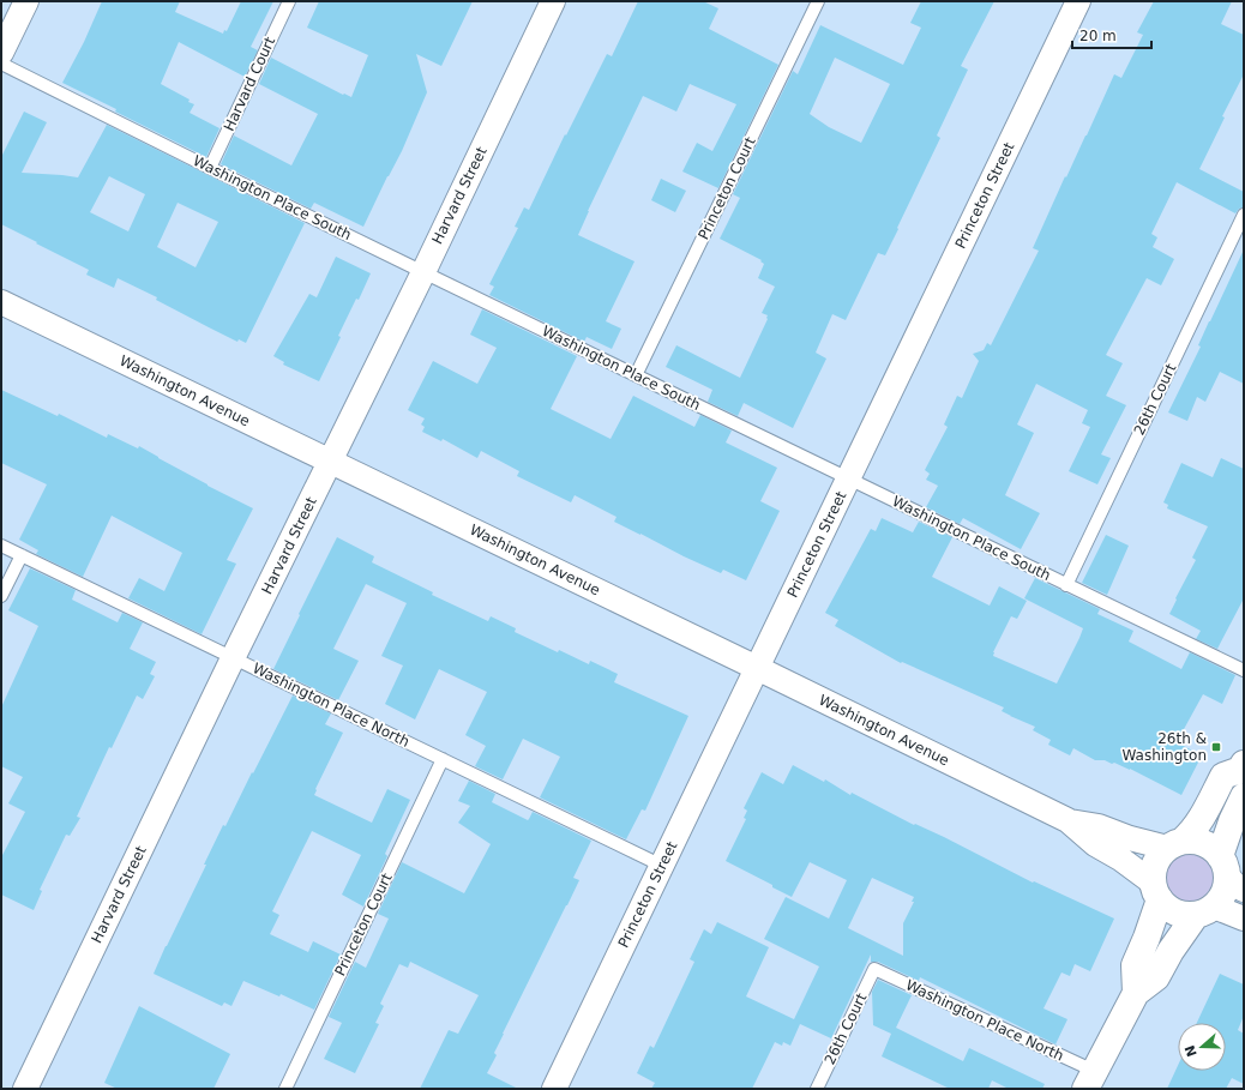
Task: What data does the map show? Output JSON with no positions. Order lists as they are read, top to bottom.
{
  "streets": {
    "street": ["Harvard Street", "Princeton Street", "Washington Avenue"],
    "lane": [
      "Harvard Court",
      "Princeton Court",
      "Washington Place South",
      "26th Court",
      "Washington Place North"
    ]
  },
  "crossings": [
    ["Harvard Court", "Washington Place South"],
    ["Princeton Court", "Washington Place South"],
    ["Princeton Court", "Washington Place North"],
    ["Harvard Street", "Washington Place South"],
    ["Harvard Street", "Washington Avenue"],
    ["Harvard Street", "Washington Place North"],
    ["Princeton Street", "Washington Place South"],
    ["Princeton Street", "Washington Avenue"],
    ["Princeton Street", "Washington Place North"],
    ["Washington Place South", "26th Court"],
    ["26th Court", "Washington Place North"]
  ],
  "places": {
    "transit": ["26th & Washington"]
  },
  "scale_bar": "20 m",
  "north": "left"
}
